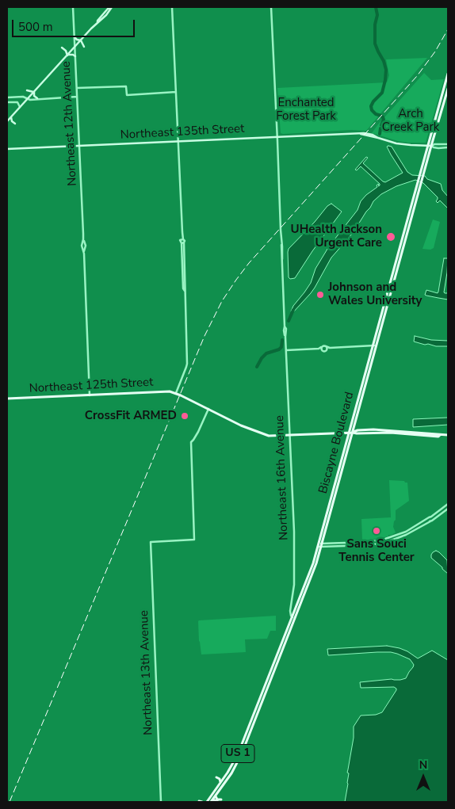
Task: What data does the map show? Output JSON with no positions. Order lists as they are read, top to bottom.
{
  "streets": {
    "main road": [
      "Northeast 135th Street",
      "Northeast 125th Street",
      "Biscayne Boulevard",
      "US 1"
    ],
    "street": ["Northeast 12th Avenue", "Northeast 16th Avenue", "Northeast 13th Avenue"]
  },
  "crossings": [
    ["Northeast 12th Avenue", "Northeast 135th Street"],
    ["Northeast 12th Avenue", "Northeast 125th Street"],
    ["Northeast 135th Street", "Biscayne Boulevard"],
    ["Northeast 135th Street", "Northeast 16th Avenue"],
    ["Biscayne Boulevard", "Northeast 16th Avenue"]
  ],
  "parks": ["Enchanted Forest Park", "Arch Creek Park"],
  "places": [
    "UHealth Jackson Urgent Care",
    "Johnson and Wales University",
    "CrossFit ARMED",
    "Sans Souci Tennis Center"
  ],
  "scale_bar": "500 m",
  "north": "top"
}
